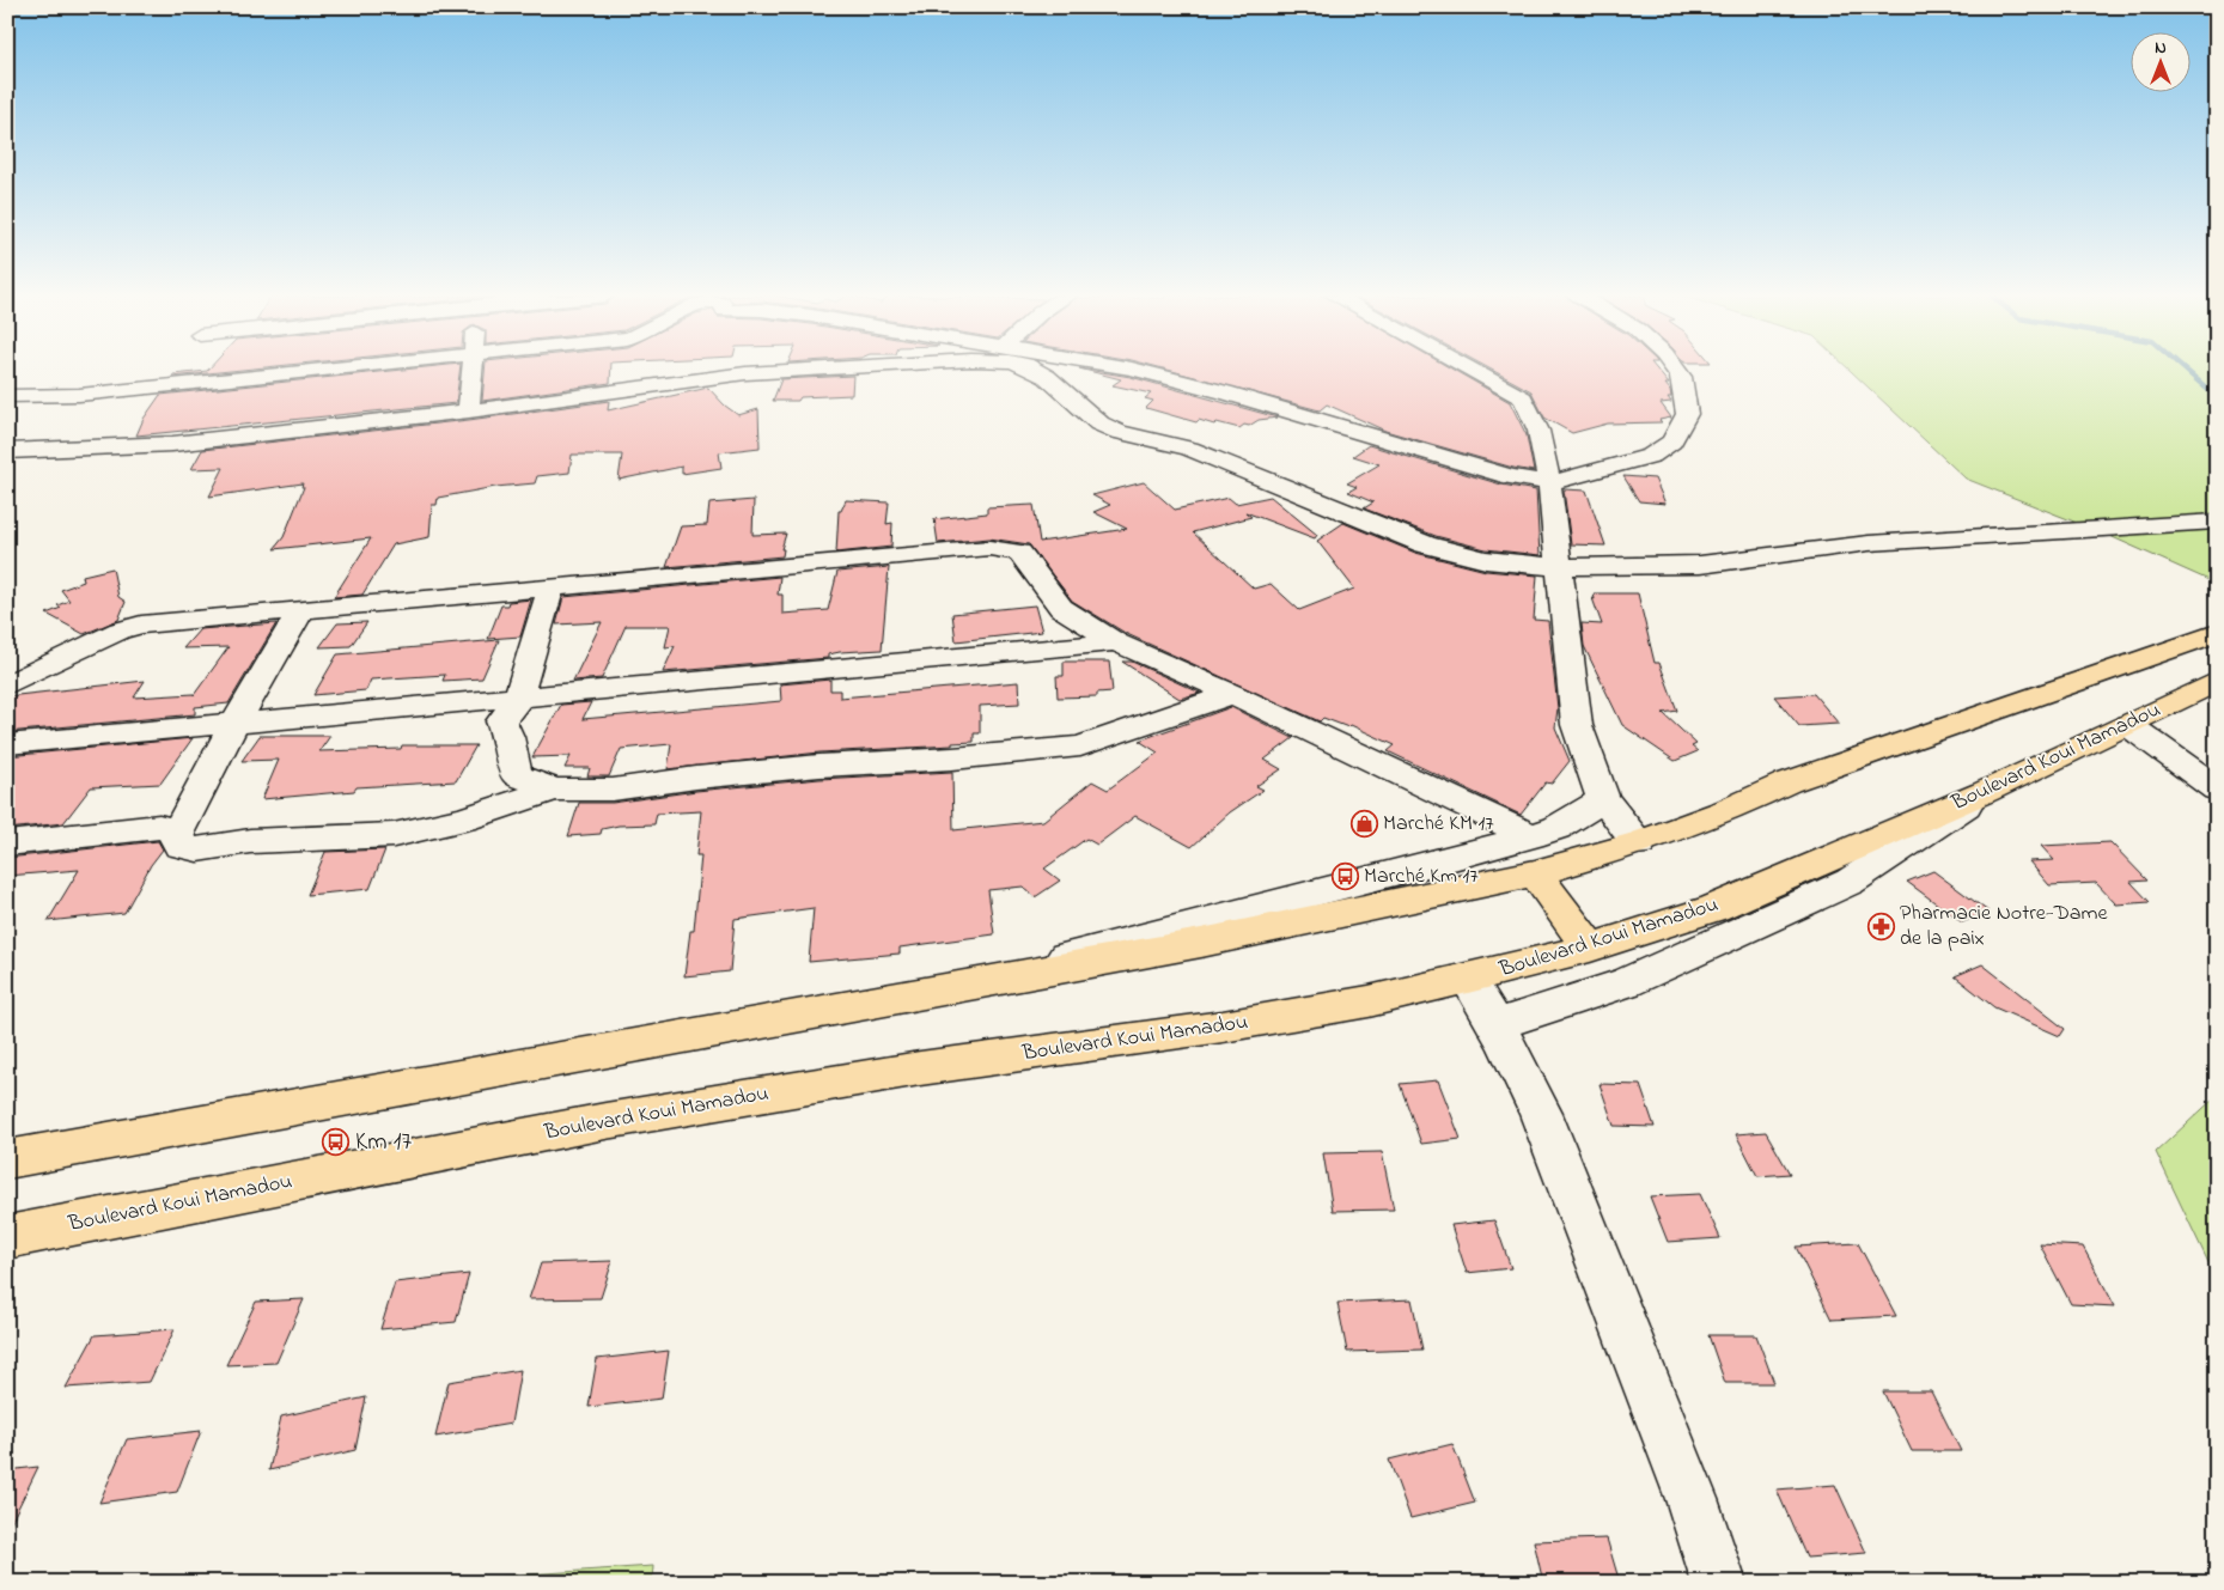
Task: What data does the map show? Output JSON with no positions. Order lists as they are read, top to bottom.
{
  "streets": {
    "main road": ["Boulevard Koui Mamadou"]
  },
  "places": {
    "shop": ["Marché KM 17"],
    "bus stop": ["Marché Km 17", "Km 17"],
    "pharmacy": ["Pharmacie Notre-Dame de la paix"]
  },
  "north": "top"
}
